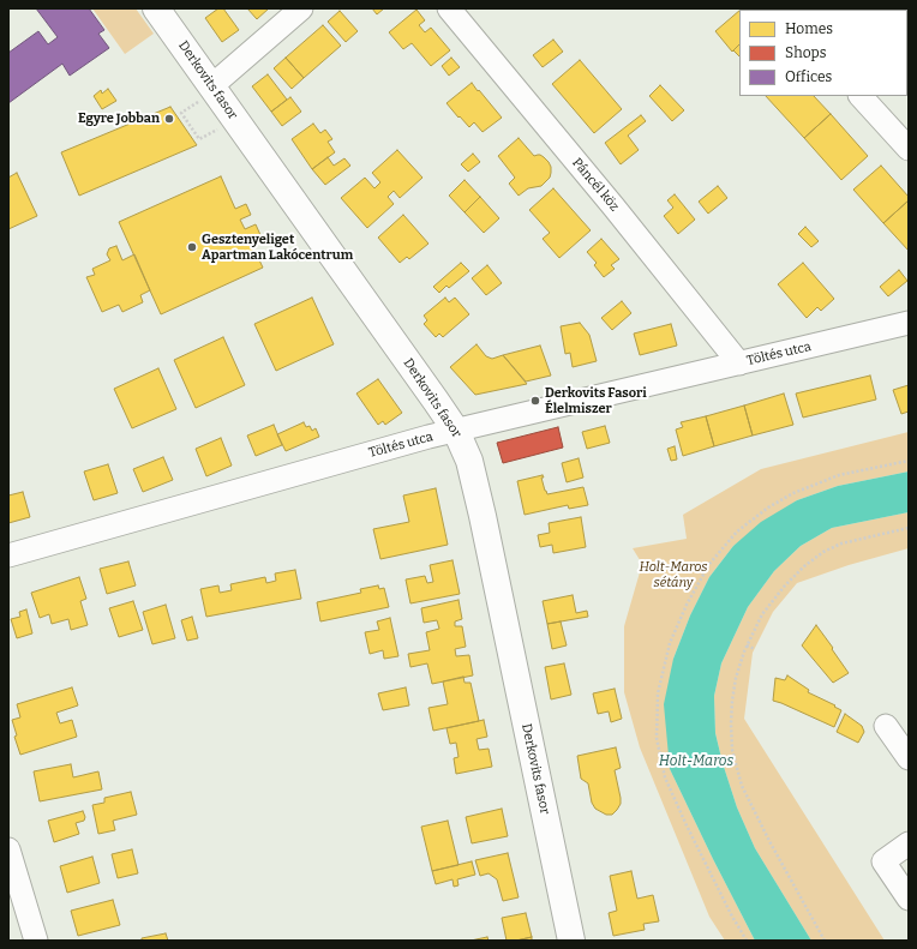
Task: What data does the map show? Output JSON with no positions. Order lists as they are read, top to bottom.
{
  "streets": {
    "street": ["Derkovits fasor", "Páncél köz", "Töltés utca"]
  },
  "crossings": [
    ["Derkovits fasor", "Töltés utca"],
    ["Páncél köz", "Töltés utca"]
  ],
  "water": ["Holt-Maros"],
  "parks": ["Holt-Maros sétány"],
  "places": ["Egyre Jobban", "Gesztenyeliget Apartman Lakócentrum", "Derkovits Fasori Élelmiszer"],
  "legend": ["Homes", "Shops", "Offices"]
}
